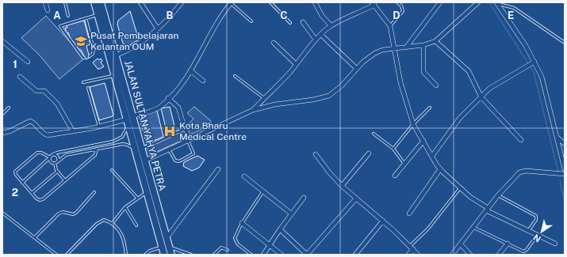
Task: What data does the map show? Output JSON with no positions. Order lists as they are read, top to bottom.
{
  "streets": {
    "highway": ["JALAN SULTAN YAHYA PETRA"]
  },
  "places": {
    "school or university": ["Pusat Pembelajaran Kelantan OUM"],
    "hospital": ["Kota Bharu Medical Centre"]
  },
  "north": "bottom left",
  "grid": {
    "columns": [
      "A",
      "B",
      "C",
      "D",
      "E"
    ],
    "rows": ["1", "2"]
  }
}
